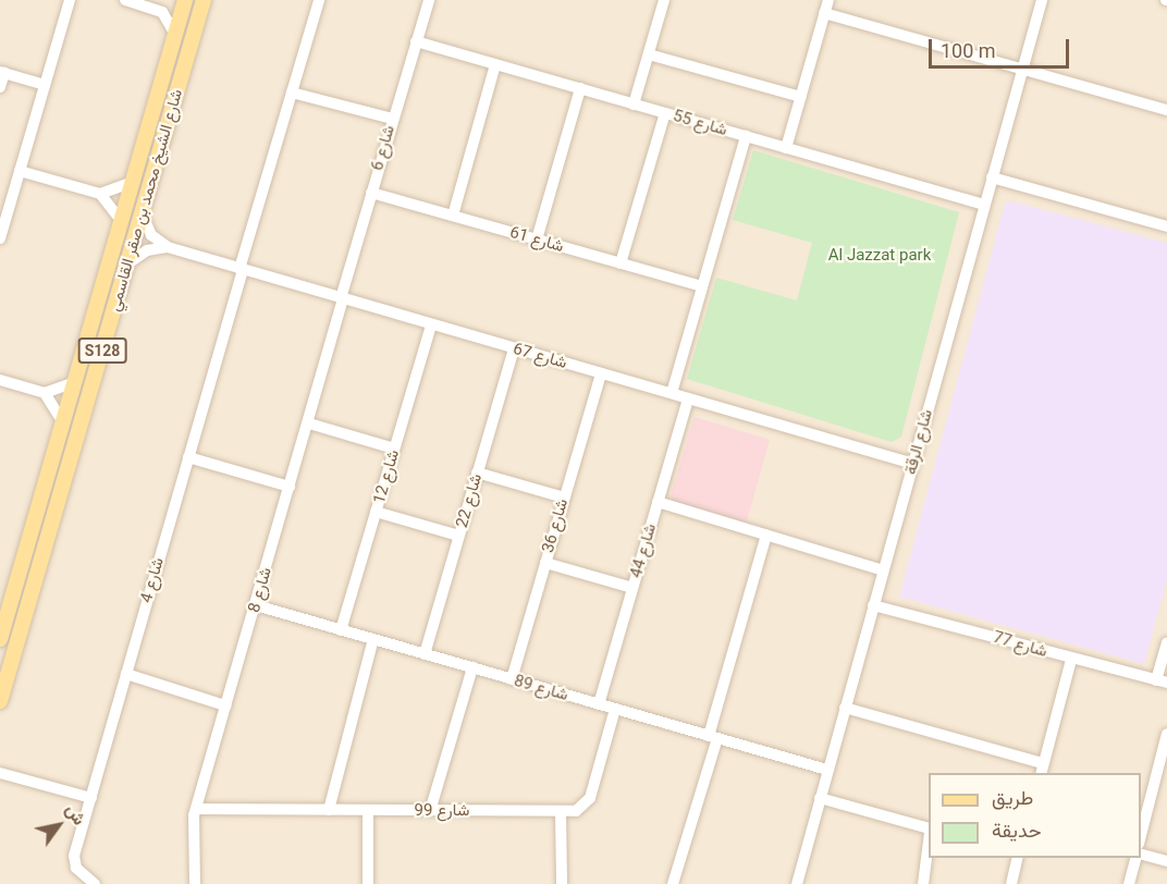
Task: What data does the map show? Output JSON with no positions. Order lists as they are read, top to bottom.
{
  "streets": {
    "main road": ["شارع الشيخ محمد بن صقر القاسمي", "S128"],
    "street": [
      "شارع 55",
      "شارع 6",
      "شارع 61",
      "شارع 67",
      "شارع الرقة",
      "شارع 12",
      "شارع 22",
      "شارع 36",
      "شارع 44",
      "شارع 4",
      "شارع 8",
      "شارع 77",
      "شارع 89",
      "شارع 99"
    ]
  },
  "crossings": [
    ["شارع 55", "شارع 6"],
    ["شارع 55", "شارع الرقة"],
    ["شارع 6", "شارع 61"],
    ["شارع 6", "شارع 67"],
    ["شارع 6", "شارع 8"],
    ["شارع 67", "شارع الرقة"],
    ["شارع 67", "شارع 12"],
    ["شارع 67", "شارع 22"],
    ["شارع 67", "شارع 36"],
    ["شارع 67", "شارع 44"],
    ["شارع 67", "شارع 4"],
    ["شارع 67", "شارع 8"],
    ["شارع الرقة", "شارع 77"],
    ["شارع الرقة", "شارع 89"],
    ["شارع 12", "شارع 89"],
    ["شارع 22", "شارع 89"],
    ["شارع 36", "شارع 89"],
    ["شارع 44", "شارع 89"],
    ["شارع 8", "شارع 89"],
    ["شارع 8", "شارع 99"],
    ["شارع 89", "شارع 99"]
  ],
  "parks": ["Al Jazzat park"],
  "legend": ["طريق", "حديقة"],
  "scale_bar": "100 m",
  "north": "top right"
}
